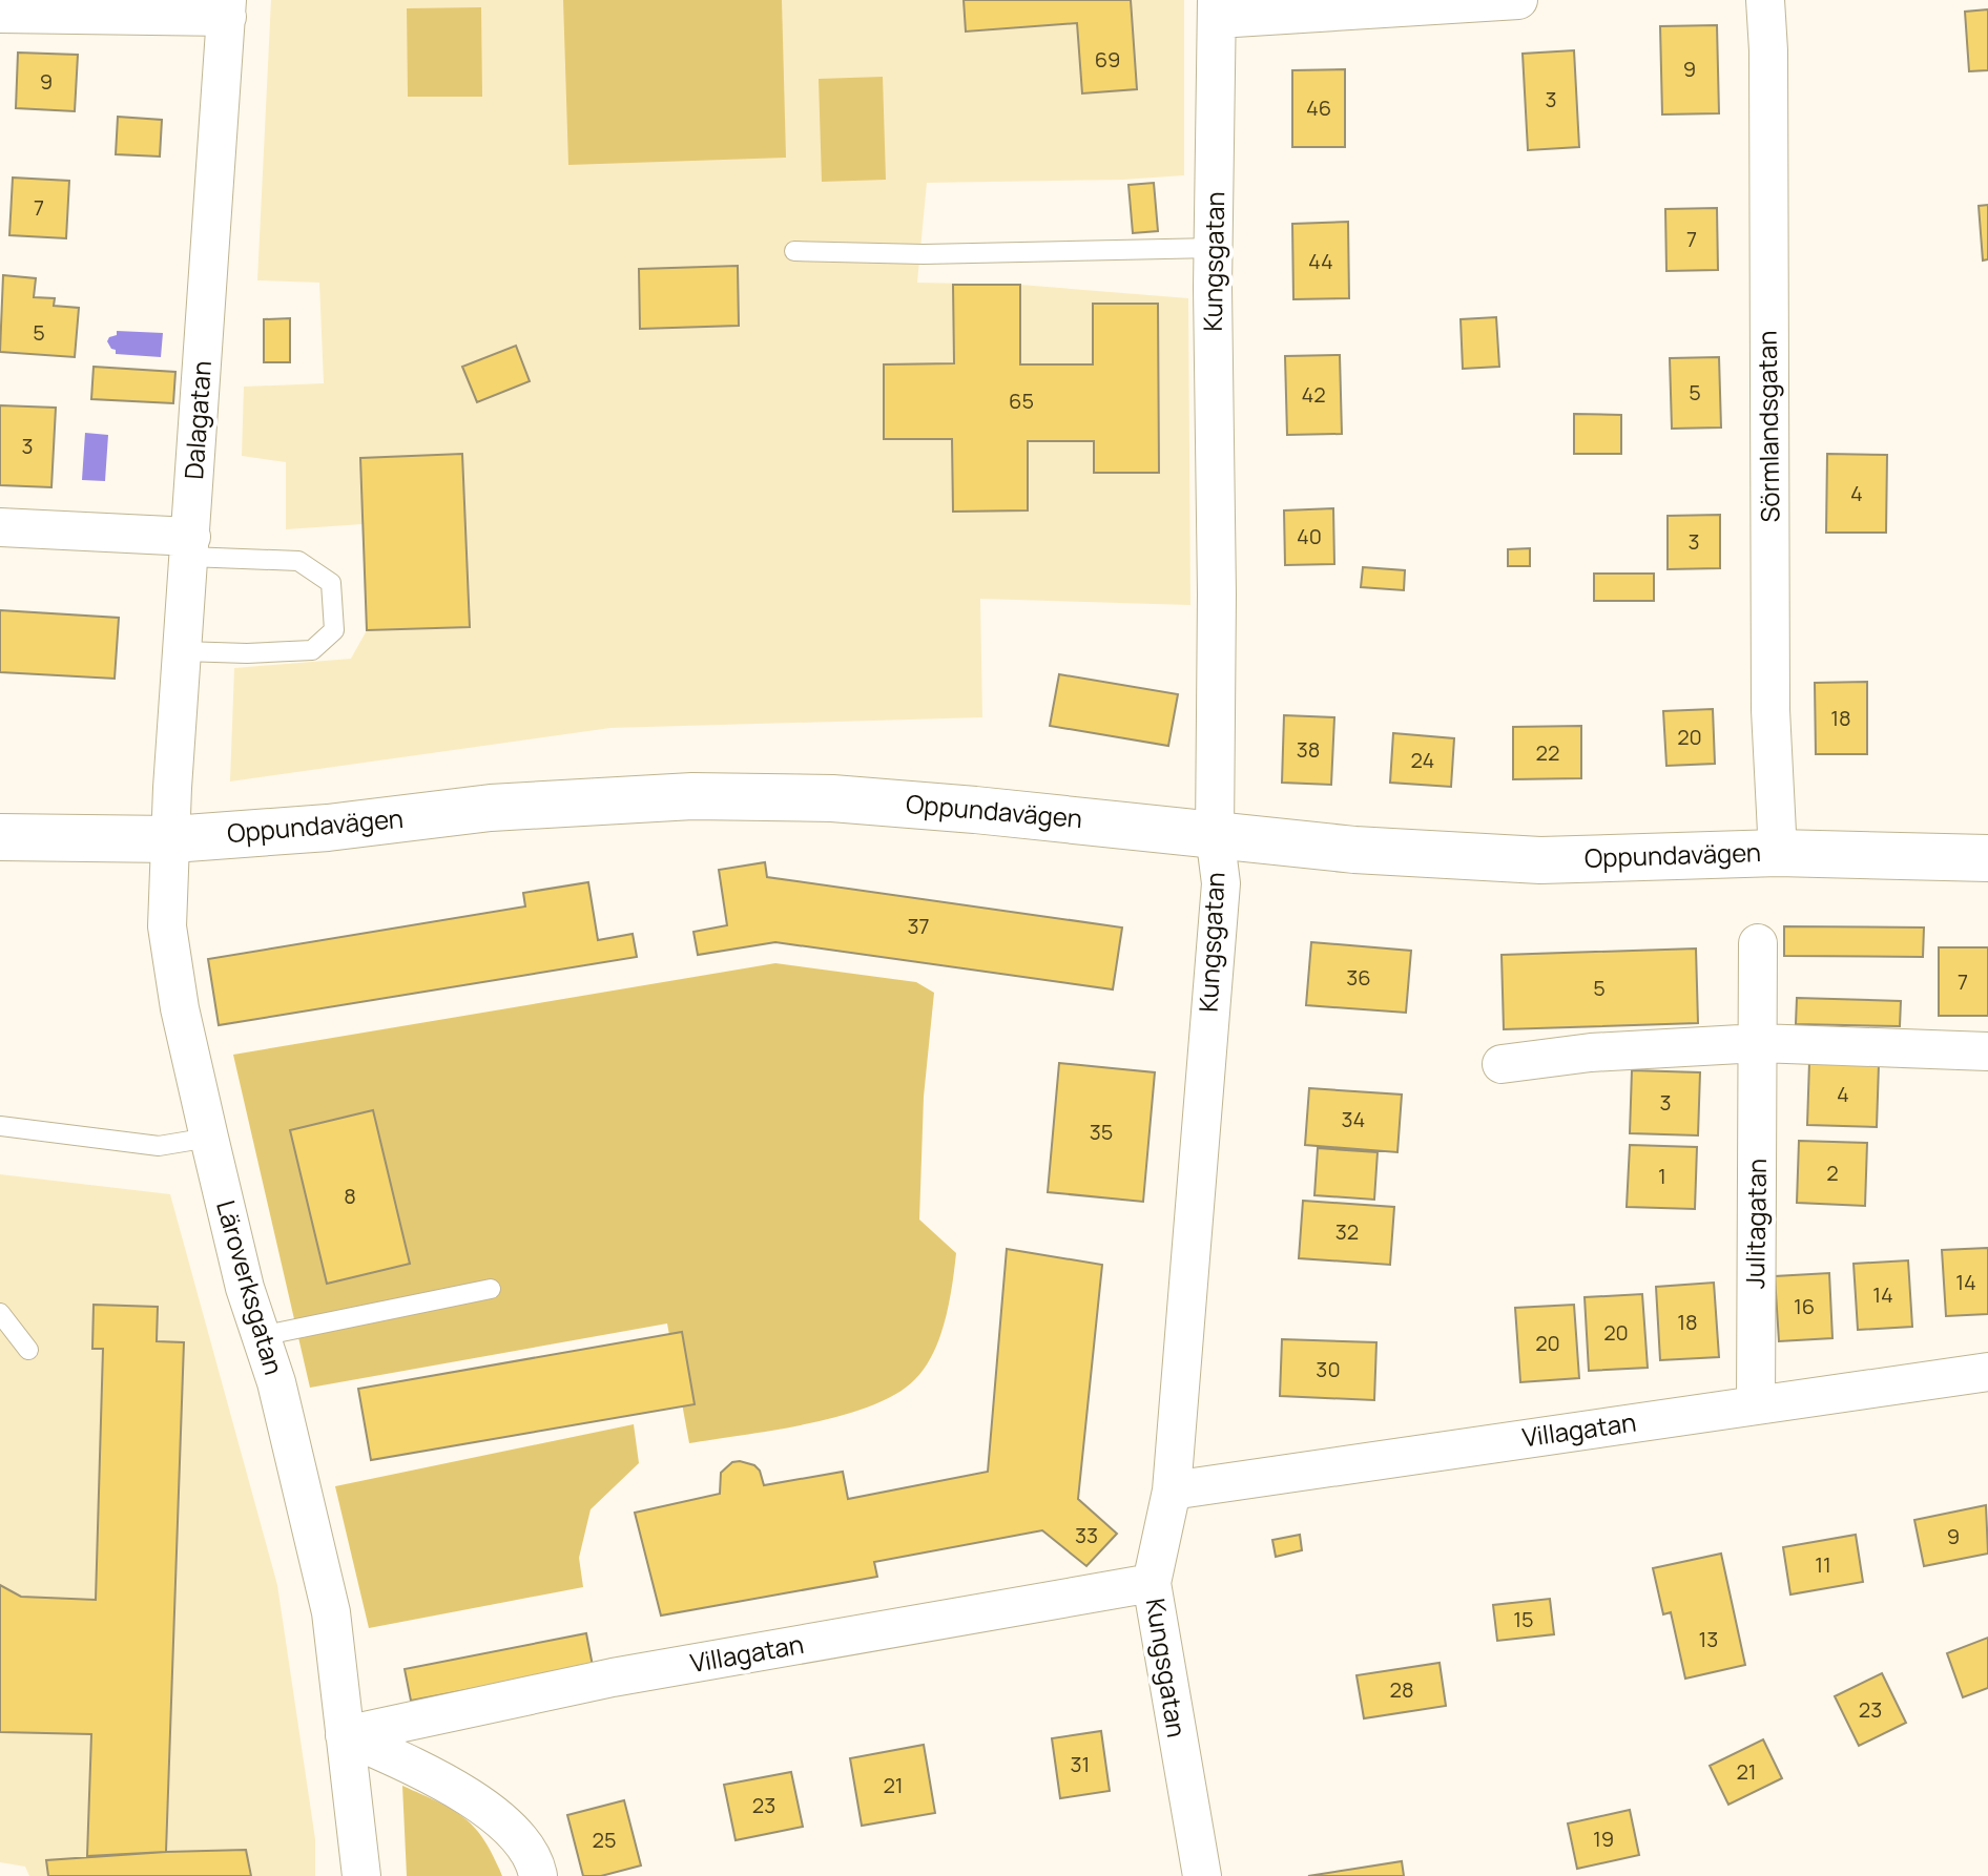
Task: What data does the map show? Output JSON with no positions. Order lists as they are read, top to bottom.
{
  "streets": {
    "main road": ["Oppundavägen"],
    "street": [
      "Kungsgatan",
      "Dalagatan",
      "Sörmlandsgatan",
      "Julitagatan",
      "Läroverksgatan",
      "Villagatan"
    ]
  },
  "crossings": [
    ["Kungsgatan", "Oppundavägen"],
    ["Kungsgatan", "Villagatan"],
    ["Dalagatan", "Oppundavägen"],
    ["Dalagatan", "Läroverksgatan"],
    ["Sörmlandsgatan", "Oppundavägen"],
    ["Oppundavägen", "Läroverksgatan"],
    ["Julitagatan", "Villagatan"],
    ["Läroverksgatan", "Villagatan"]
  ],
  "house_numbers": [
    "69",
    "9",
    "9",
    "3",
    "46",
    "7",
    "7",
    "44",
    "5",
    "5",
    "42",
    "65",
    "3",
    "4",
    "40",
    "3",
    "18",
    "20",
    "38",
    "22",
    "24",
    "37",
    "36",
    "7",
    "5",
    "4",
    "3",
    "34",
    "35",
    "2",
    "1",
    "8",
    "32",
    "14",
    "14",
    "16",
    "18",
    "20",
    "20",
    "30",
    "33",
    "9",
    "11",
    "15",
    "13",
    "28",
    "23",
    "31",
    "21",
    "21",
    "23",
    "19",
    "25"
  ]
}
